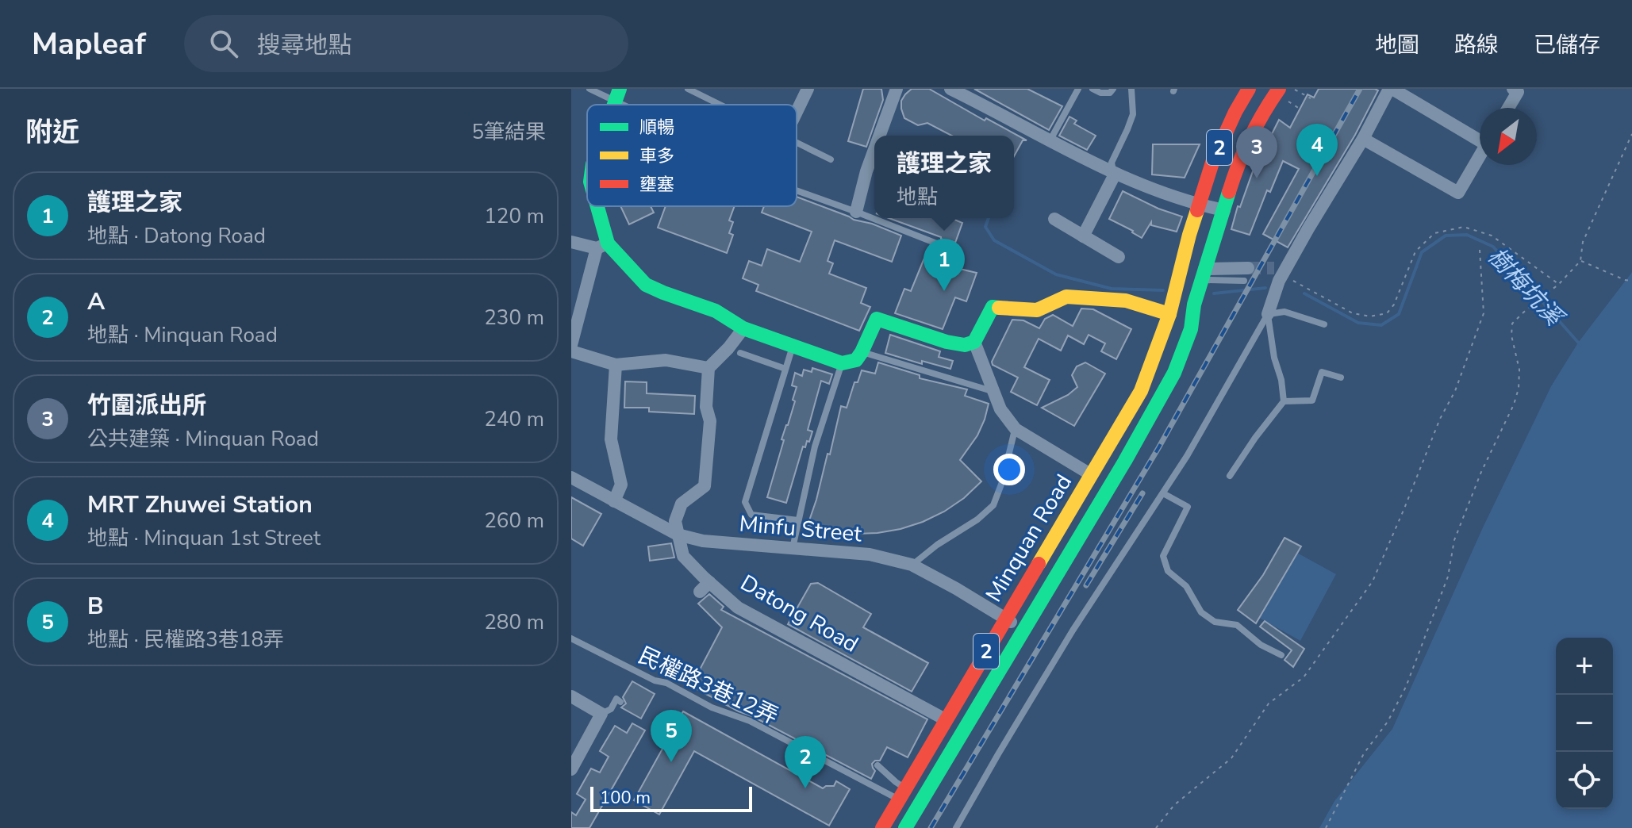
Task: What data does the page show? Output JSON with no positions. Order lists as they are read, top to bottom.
{
  "streets": {
    "main road": ["2", "Minquan Road"],
    "street": ["Minfu Street", "Datong Road"],
    "lane": ["民權路3巷12弄"]
  },
  "crossings": [
    ["Minfu Street", "Minquan Road"],
    ["Minfu Street", "Datong Road"],
    ["Minquan Road", "Datong Road"],
    ["Minquan Road", "民權路3巷12弄"]
  ],
  "water": ["樹梅坑溪"],
  "legend": ["順暢", "車多", "壅塞"],
  "scale_bar": "100 m",
  "north": "bottom left",
  "page": {
    "header": "Mapleaf",
    "search": "搜尋地點",
    "nav": ["地圖", "路線", "已儲存"],
    "heading": ["附近", "5筆結果"],
    "pins": [
      "4",
      "3",
      "1",
      "5",
      "2"
    ],
    "popup": ["護理之家", "地點"],
    "list": [
      {
        "mark": "1",
        "name": "護理之家",
        "note": "地點 · Datong Road",
        "value": "120 m"
      },
      {
        "mark": "2",
        "name": "A",
        "note": "地點 · Minquan Road",
        "value": "230 m"
      },
      {
        "mark": "3",
        "name": "竹圍派出所",
        "note": "公共建築 · Minquan Road",
        "value": "240 m"
      },
      {
        "mark": "4",
        "name": "MRT Zhuwei Station",
        "note": "地點 · Minquan 1st Street",
        "value": "260 m"
      },
      {
        "mark": "5",
        "name": "B",
        "note": "地點 · 民權路3巷18弄",
        "value": "280 m"
      }
    ],
    "map_buttons": ["+", "−"],
    "scale": "100 m"
  }
}
